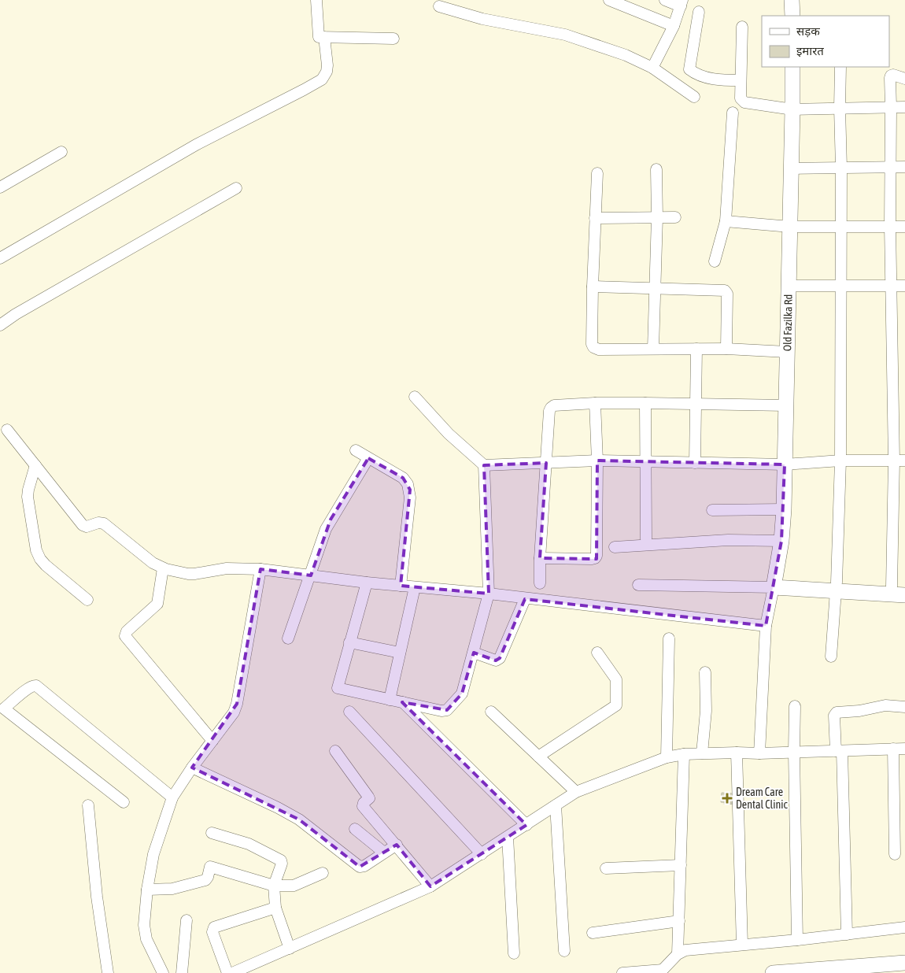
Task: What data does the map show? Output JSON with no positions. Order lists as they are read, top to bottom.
{
  "streets": {
    "main road": ["Old Fazilka Rd"]
  },
  "places": {
    "health": ["Dream Care Dental Clinic"]
  },
  "legend": ["सड़क", "इमारत"]
}
